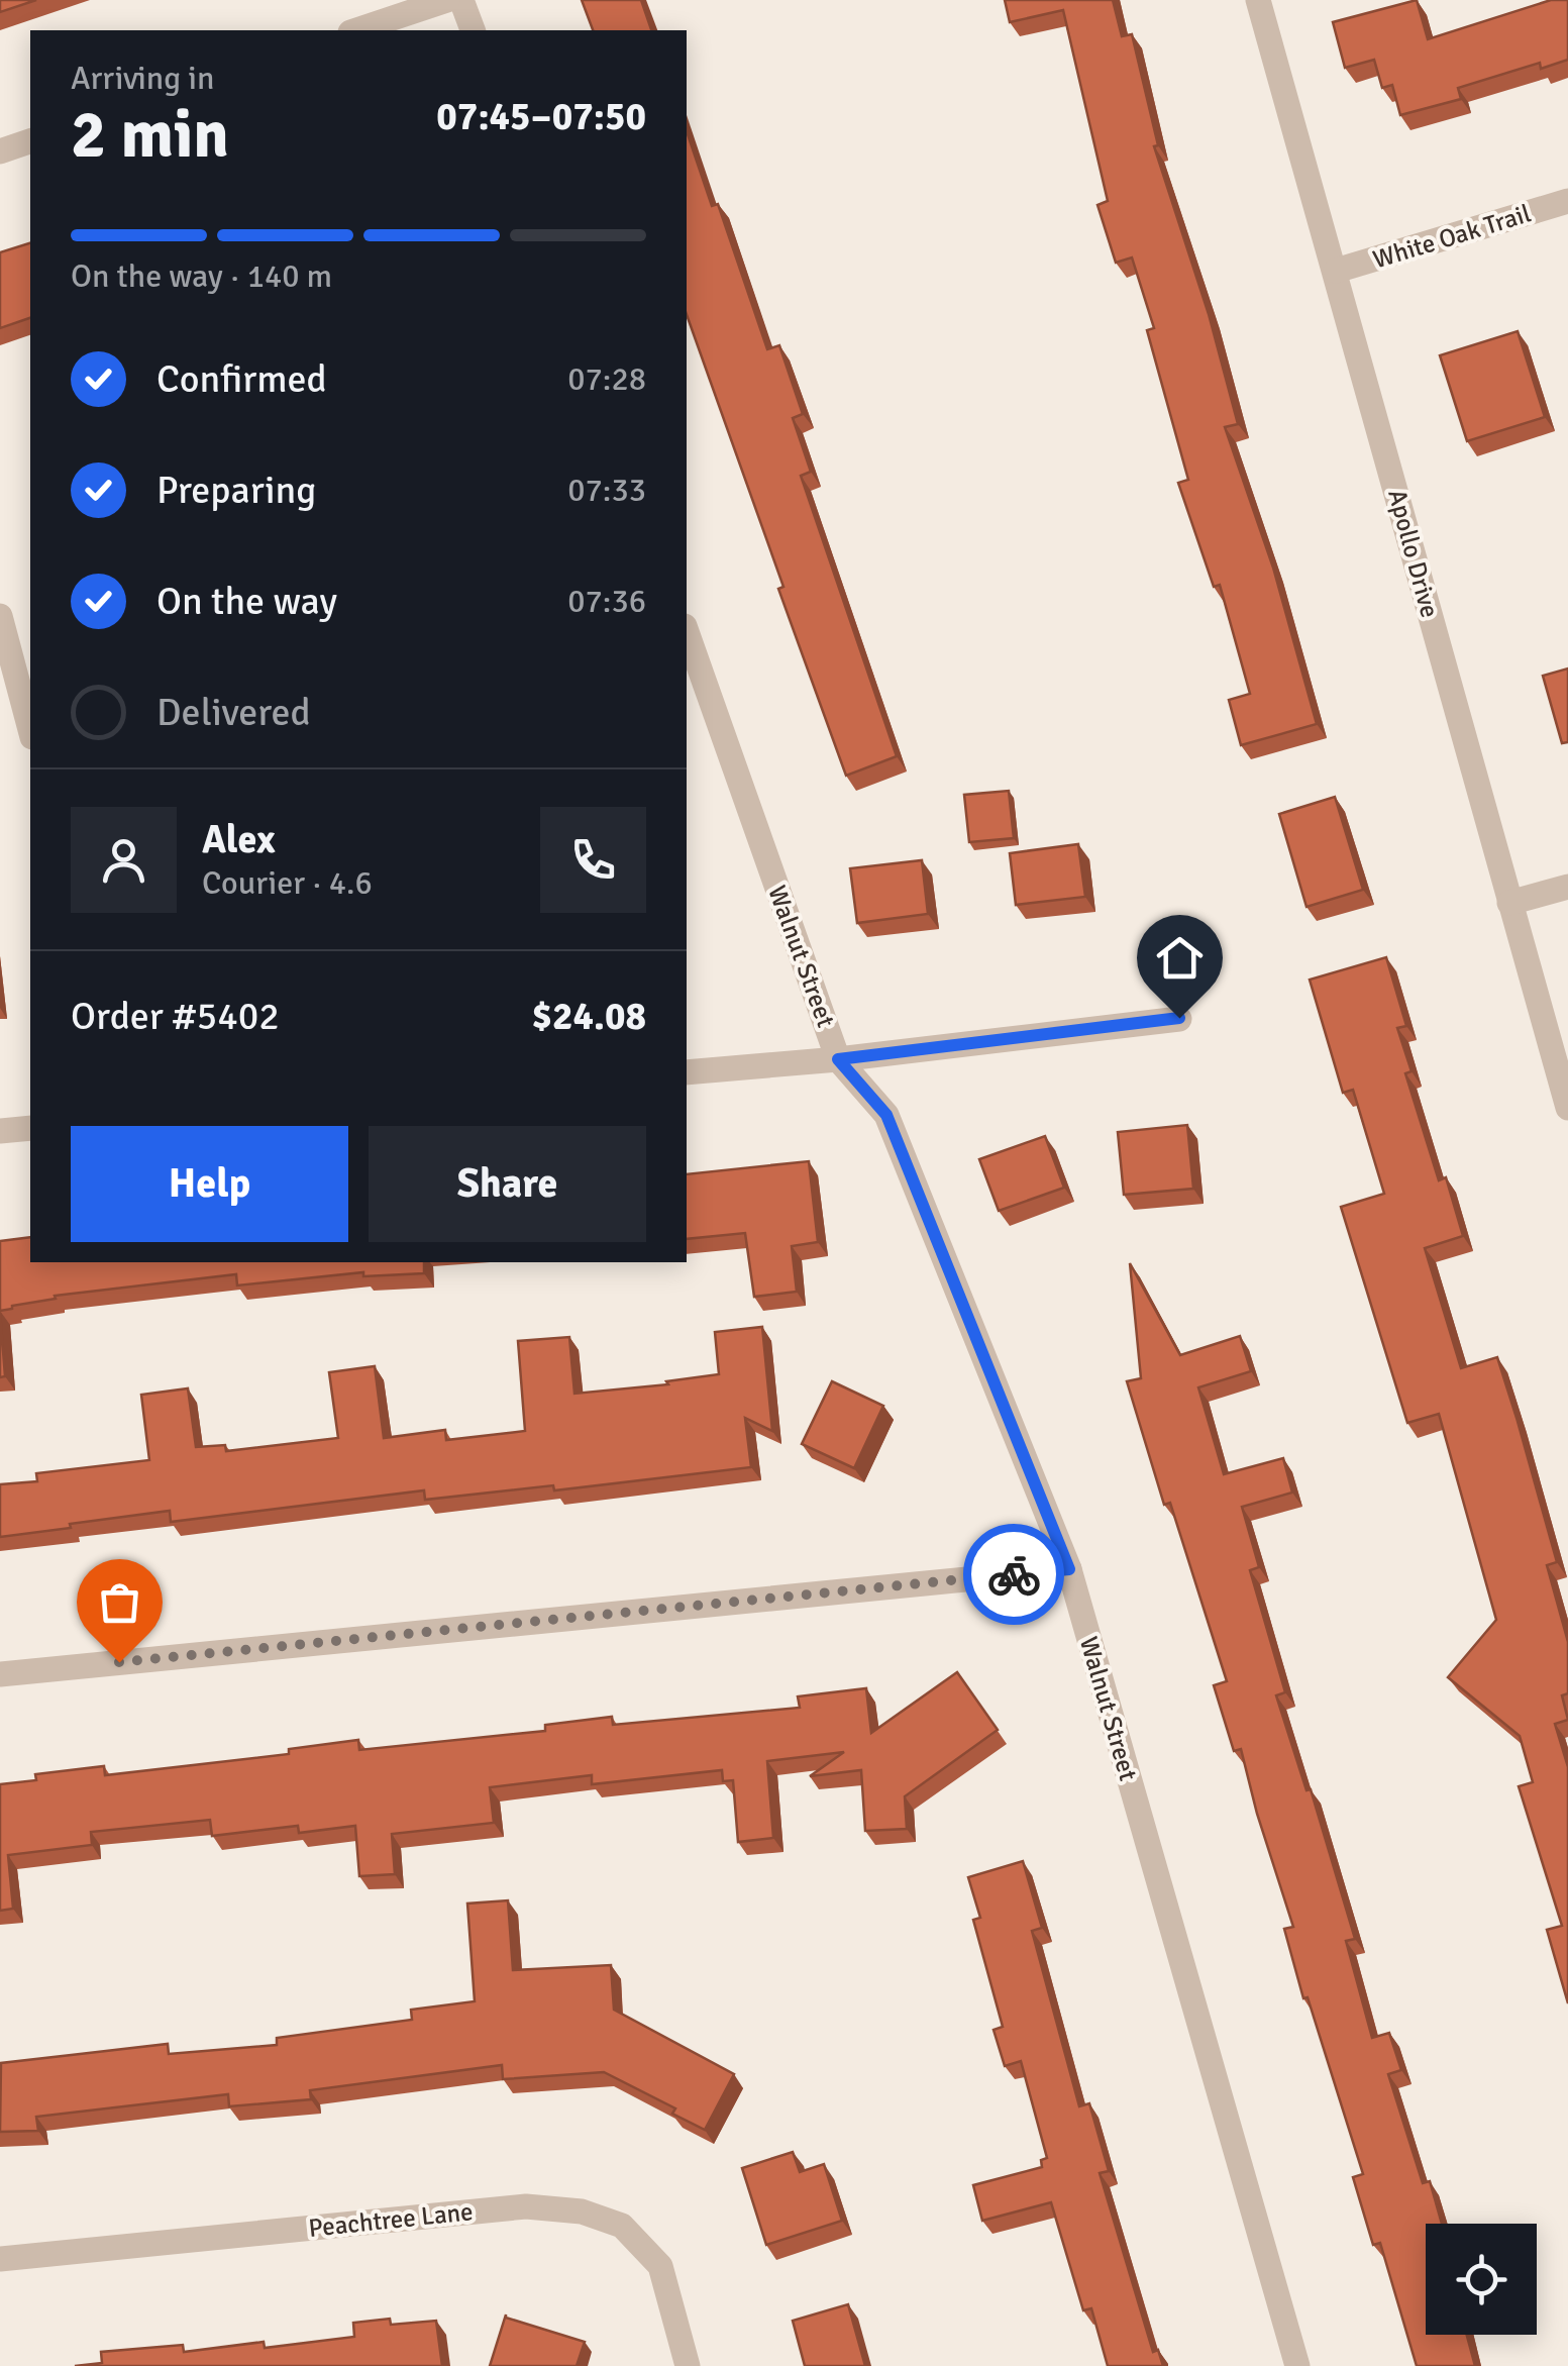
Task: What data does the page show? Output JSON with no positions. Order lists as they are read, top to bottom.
{
  "streets": {
    "street": [
      "White Oak Trail",
      "Apollo Drive",
      "Walnut Street",
      "Peachtree Lane"
    ]
  },
  "crossings": [
    ["White Oak Trail", "Apollo Drive"]
  ],
  "page": {
    "heading": ["2 min", "Arriving in", "07:45–07:50"],
    "panel": [
      "Alex",
      "Courier · 4.6",
      "Order #5402",
      "$24.08"
    ],
    "bar": "On the way · 140 m",
    "list": [
      ["Confirmed", "07:28"],
      ["Preparing", "07:33"],
      ["On the way", "07:36"],
      "Delivered"
    ],
    "buttons": ["Help", "Share"]
  }
}
